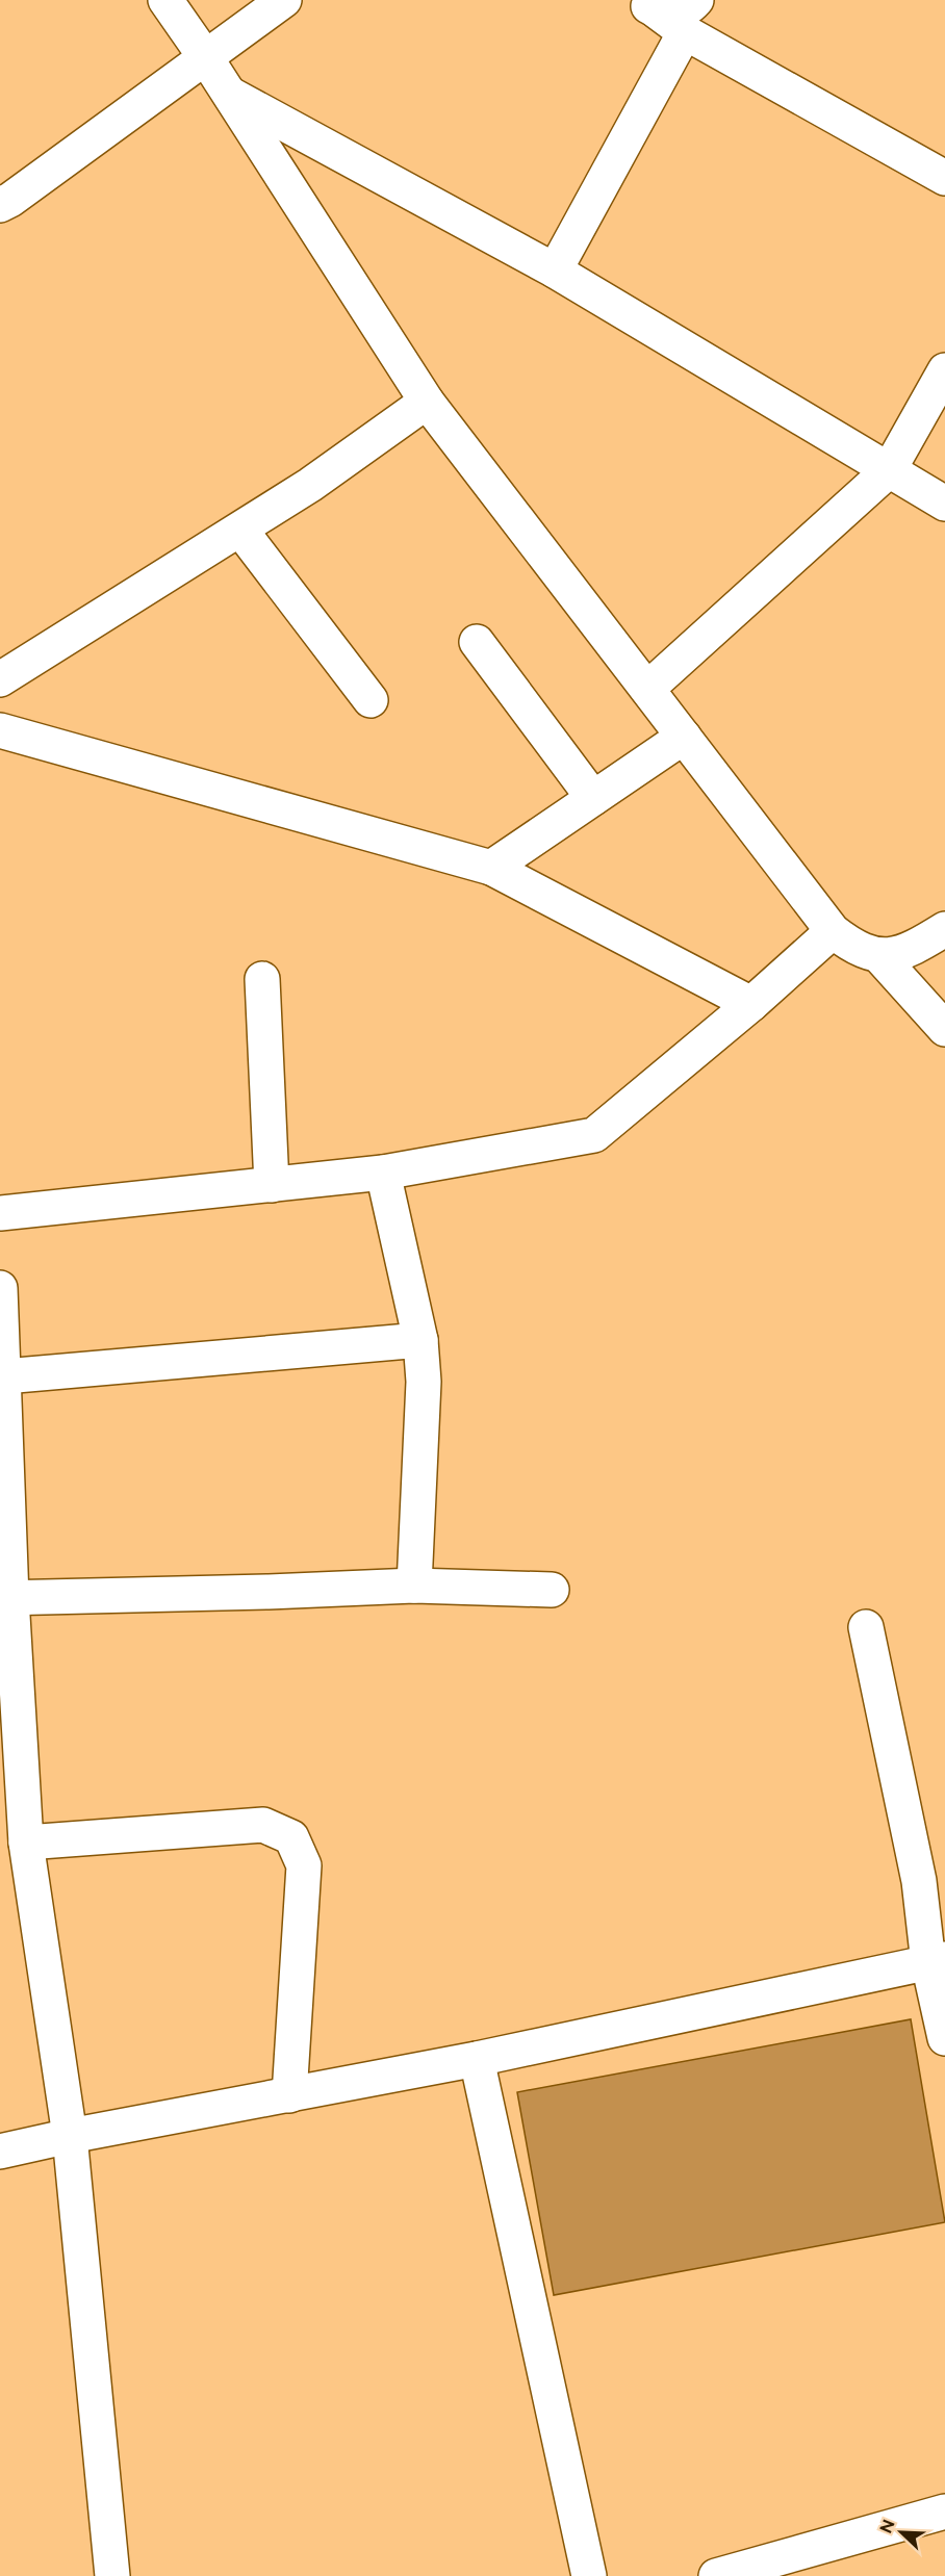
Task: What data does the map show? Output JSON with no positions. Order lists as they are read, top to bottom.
{
  "north": "top left"
}
